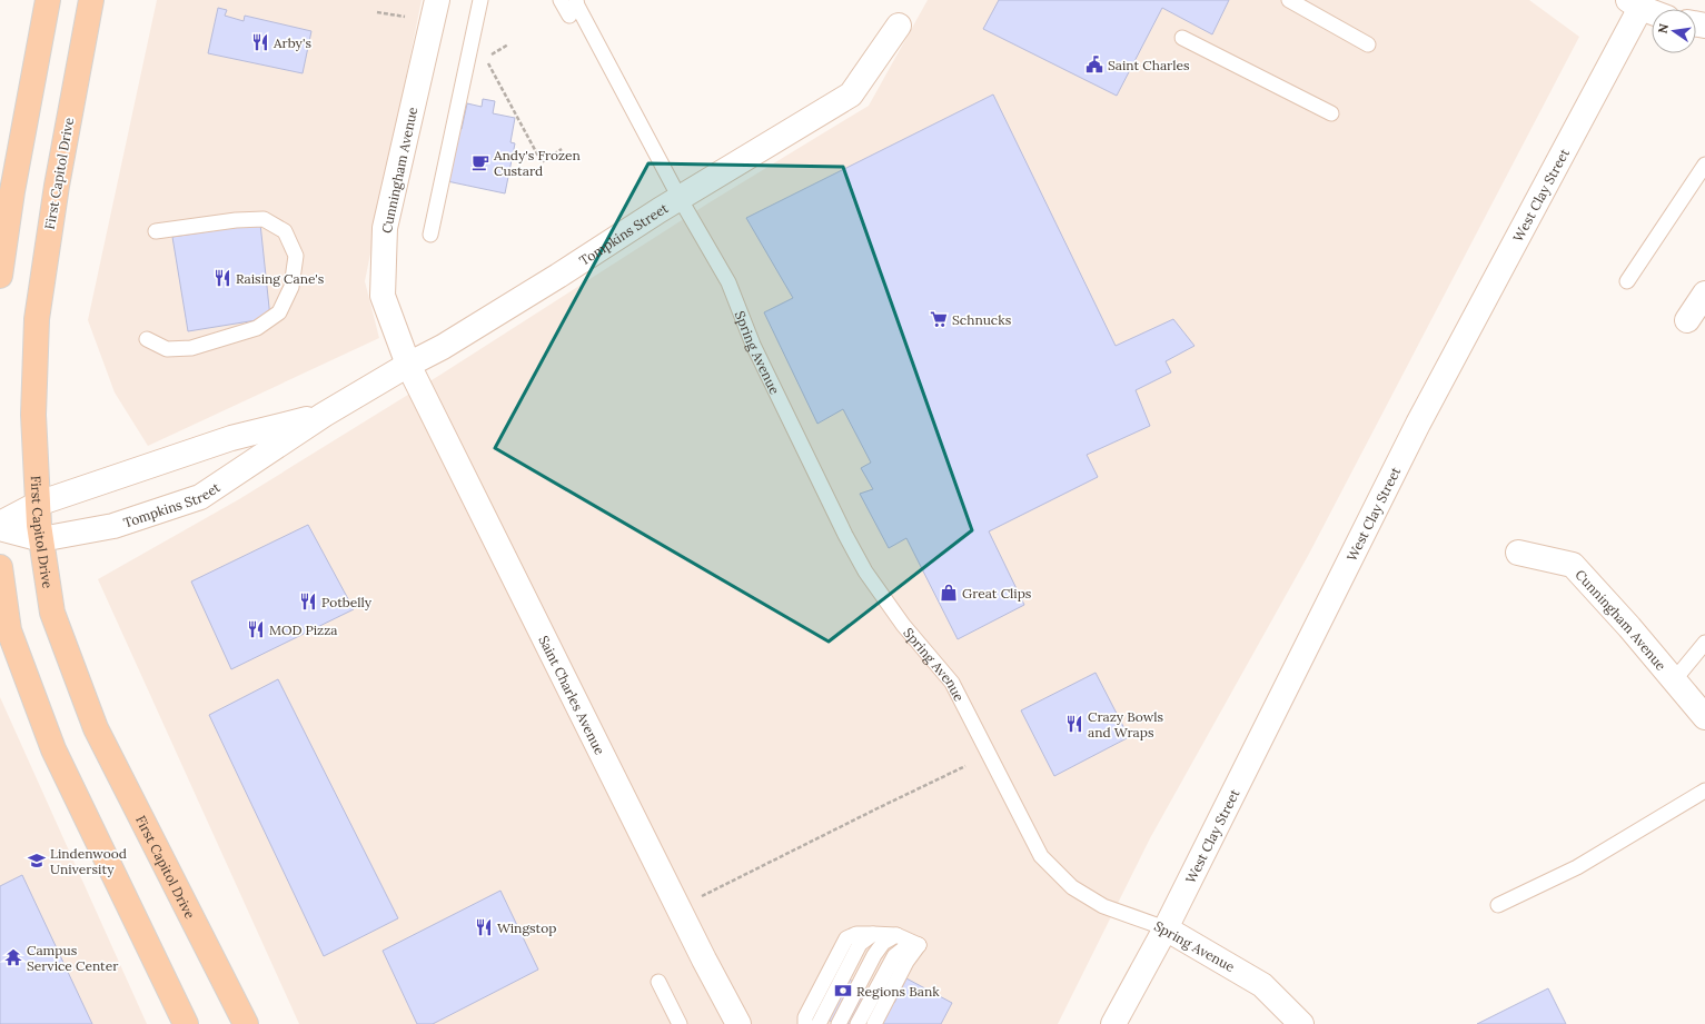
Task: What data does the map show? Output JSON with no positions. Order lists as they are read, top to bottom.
{
  "streets": {
    "main road": ["First Capitol Drive"],
    "street": [
      "Cunningham Avenue",
      "West Clay Street",
      "Tompkins Street",
      "Spring Avenue",
      "Saint Charles Avenue"
    ]
  },
  "crossings": [
    ["Cunningham Avenue", "Tompkins Street"],
    ["Cunningham Avenue", "Saint Charles Avenue"],
    ["First Capitol Drive", "Tompkins Street"],
    ["West Clay Street", "Spring Avenue"],
    ["Tompkins Street", "Spring Avenue"],
    ["Tompkins Street", "Saint Charles Avenue"]
  ],
  "places": {
    "restaurant": [
      "Arby's",
      "Raising Cane's",
      "Potbelly",
      "MOD Pizza",
      "Crazy Bowls and Wraps",
      "Wingstop"
    ],
    "public building": ["Saint Charles"],
    "cafe": ["Andy's Frozen Custard"],
    "supermarket": ["Schnucks"],
    "shop": ["Great Clips"],
    "school or university": ["Lindenwood University"],
    "temple": ["Campus Service Center"],
    "bank": ["Regions Bank"]
  },
  "north": "left"
}
